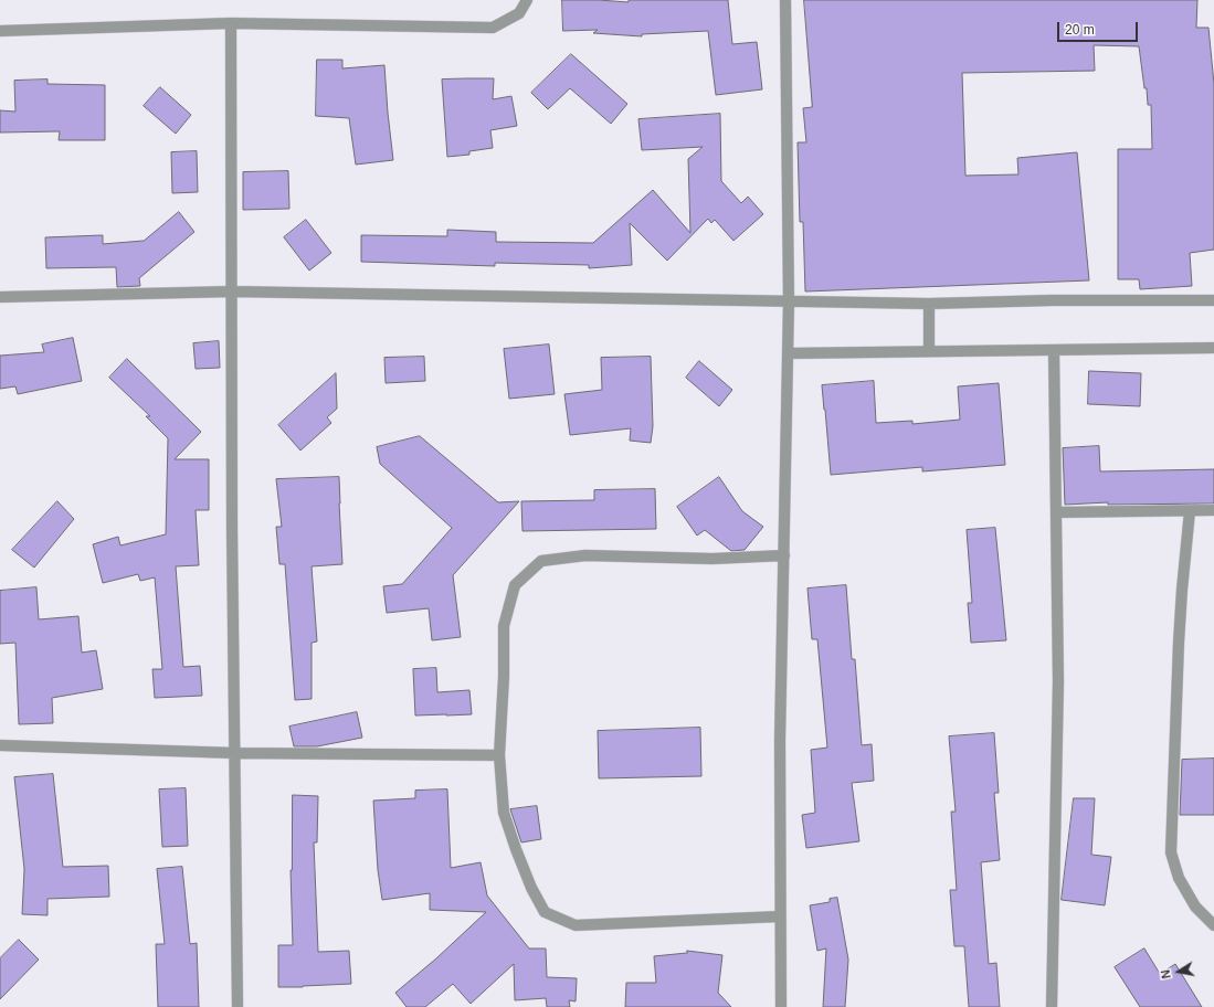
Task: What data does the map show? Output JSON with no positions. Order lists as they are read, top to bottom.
{
  "scale_bar": "20 m",
  "north": "left"
}
